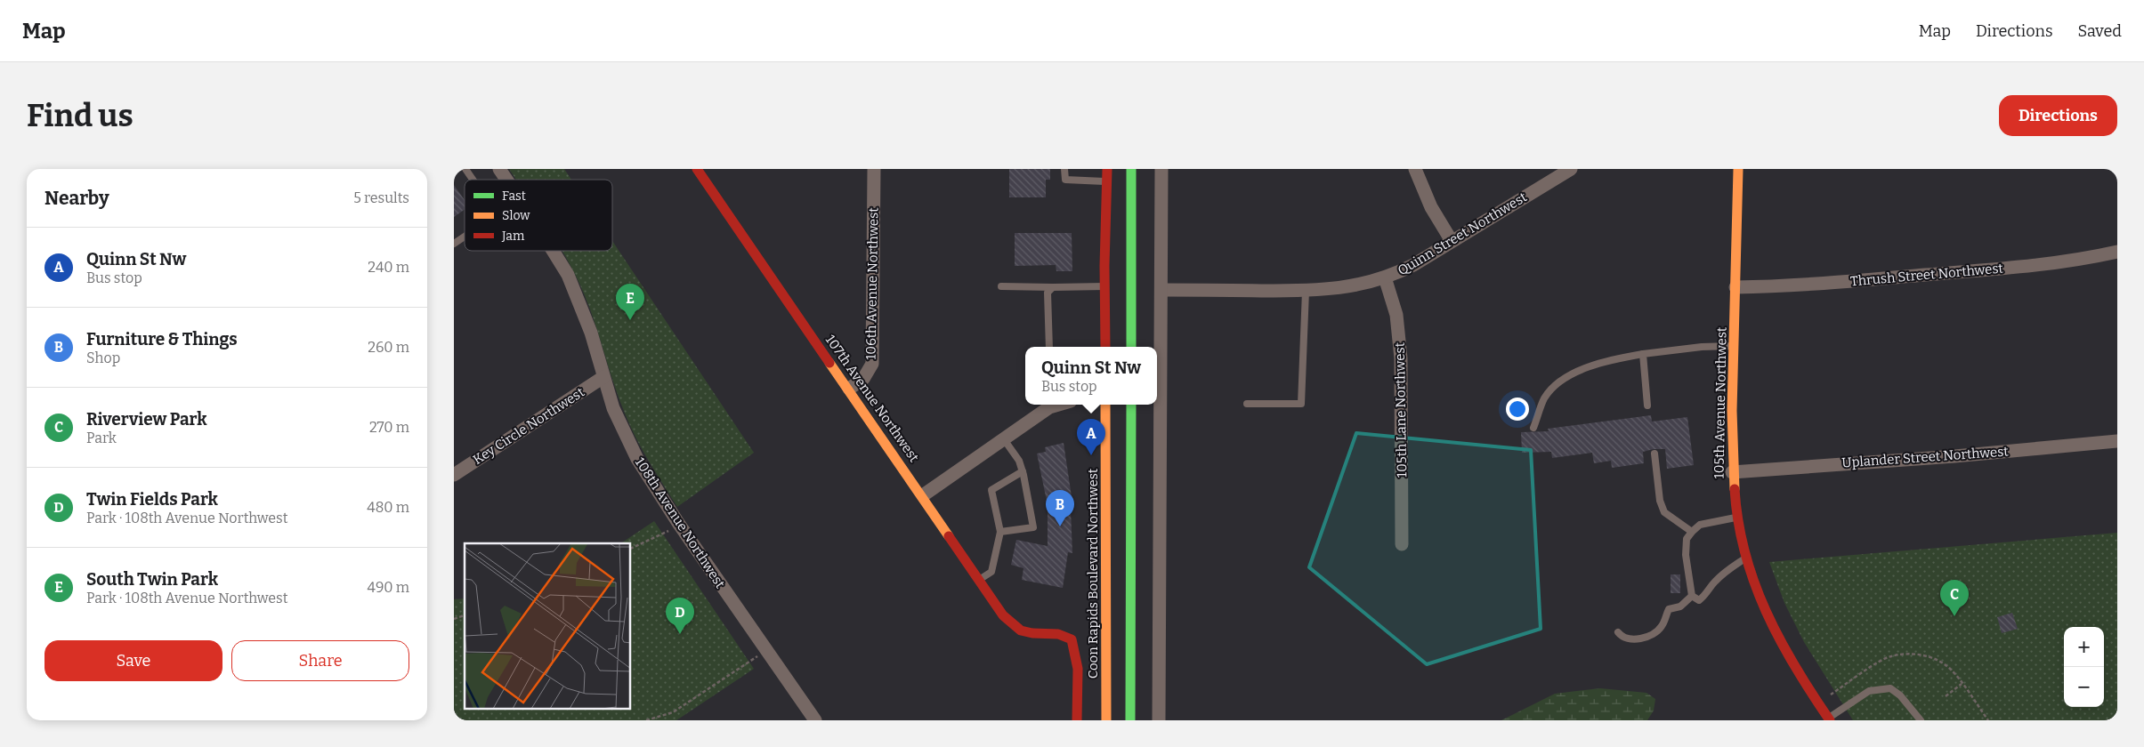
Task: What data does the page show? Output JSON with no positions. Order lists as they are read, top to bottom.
{
  "streets": {
    "street": [
      "Quinn Street Northwest",
      "Thrush Street Northwest",
      "106th Avenue Northwest",
      "107th Avenue Northwest",
      "105th Avenue Northwest",
      "105th Lane Northwest",
      "Key Circle Northwest",
      "Uplander Street Northwest",
      "108th Avenue Northwest",
      "Coon Rapids Boulevard Northwest"
    ]
  },
  "crossings": [
    ["Quinn Street Northwest", "105th Lane Northwest"],
    ["Thrush Street Northwest", "105th Avenue Northwest"],
    ["106th Avenue Northwest", "107th Avenue Northwest"],
    ["107th Avenue Northwest", "Coon Rapids Boulevard Northwest"],
    ["105th Avenue Northwest", "Uplander Street Northwest"],
    ["Key Circle Northwest", "108th Avenue Northwest"]
  ],
  "legend": ["Fast", "Slow", "Jam"],
  "page": {
    "header": "Map",
    "nav": ["Map", "Directions", "Saved"],
    "buttons": [
      "Directions",
      ["Save", "Share"]
    ],
    "title": "Find us",
    "heading": ["Nearby", "5 results"],
    "list": [
      {
        "mark": "A",
        "name": "Quinn St Nw",
        "note": "Bus stop",
        "value": "240 m"
      },
      {
        "mark": "B",
        "name": "Furniture & Things",
        "note": "Shop",
        "value": "260 m"
      },
      {
        "mark": "C",
        "name": "Riverview Park",
        "note": "Park",
        "value": "270 m"
      },
      {
        "mark": "D",
        "name": "Twin Fields Park",
        "note": "Park · 108th Avenue Northwest",
        "value": "480 m"
      },
      {
        "mark": "E",
        "name": "South Twin Park",
        "note": "Park · 108th Avenue Northwest",
        "value": "490 m"
      }
    ],
    "pins": [
      "E",
      "A",
      "B",
      "C",
      "D"
    ],
    "popup": ["Quinn St Nw", "Bus stop"],
    "map_buttons": ["+", "−"]
  }
}
